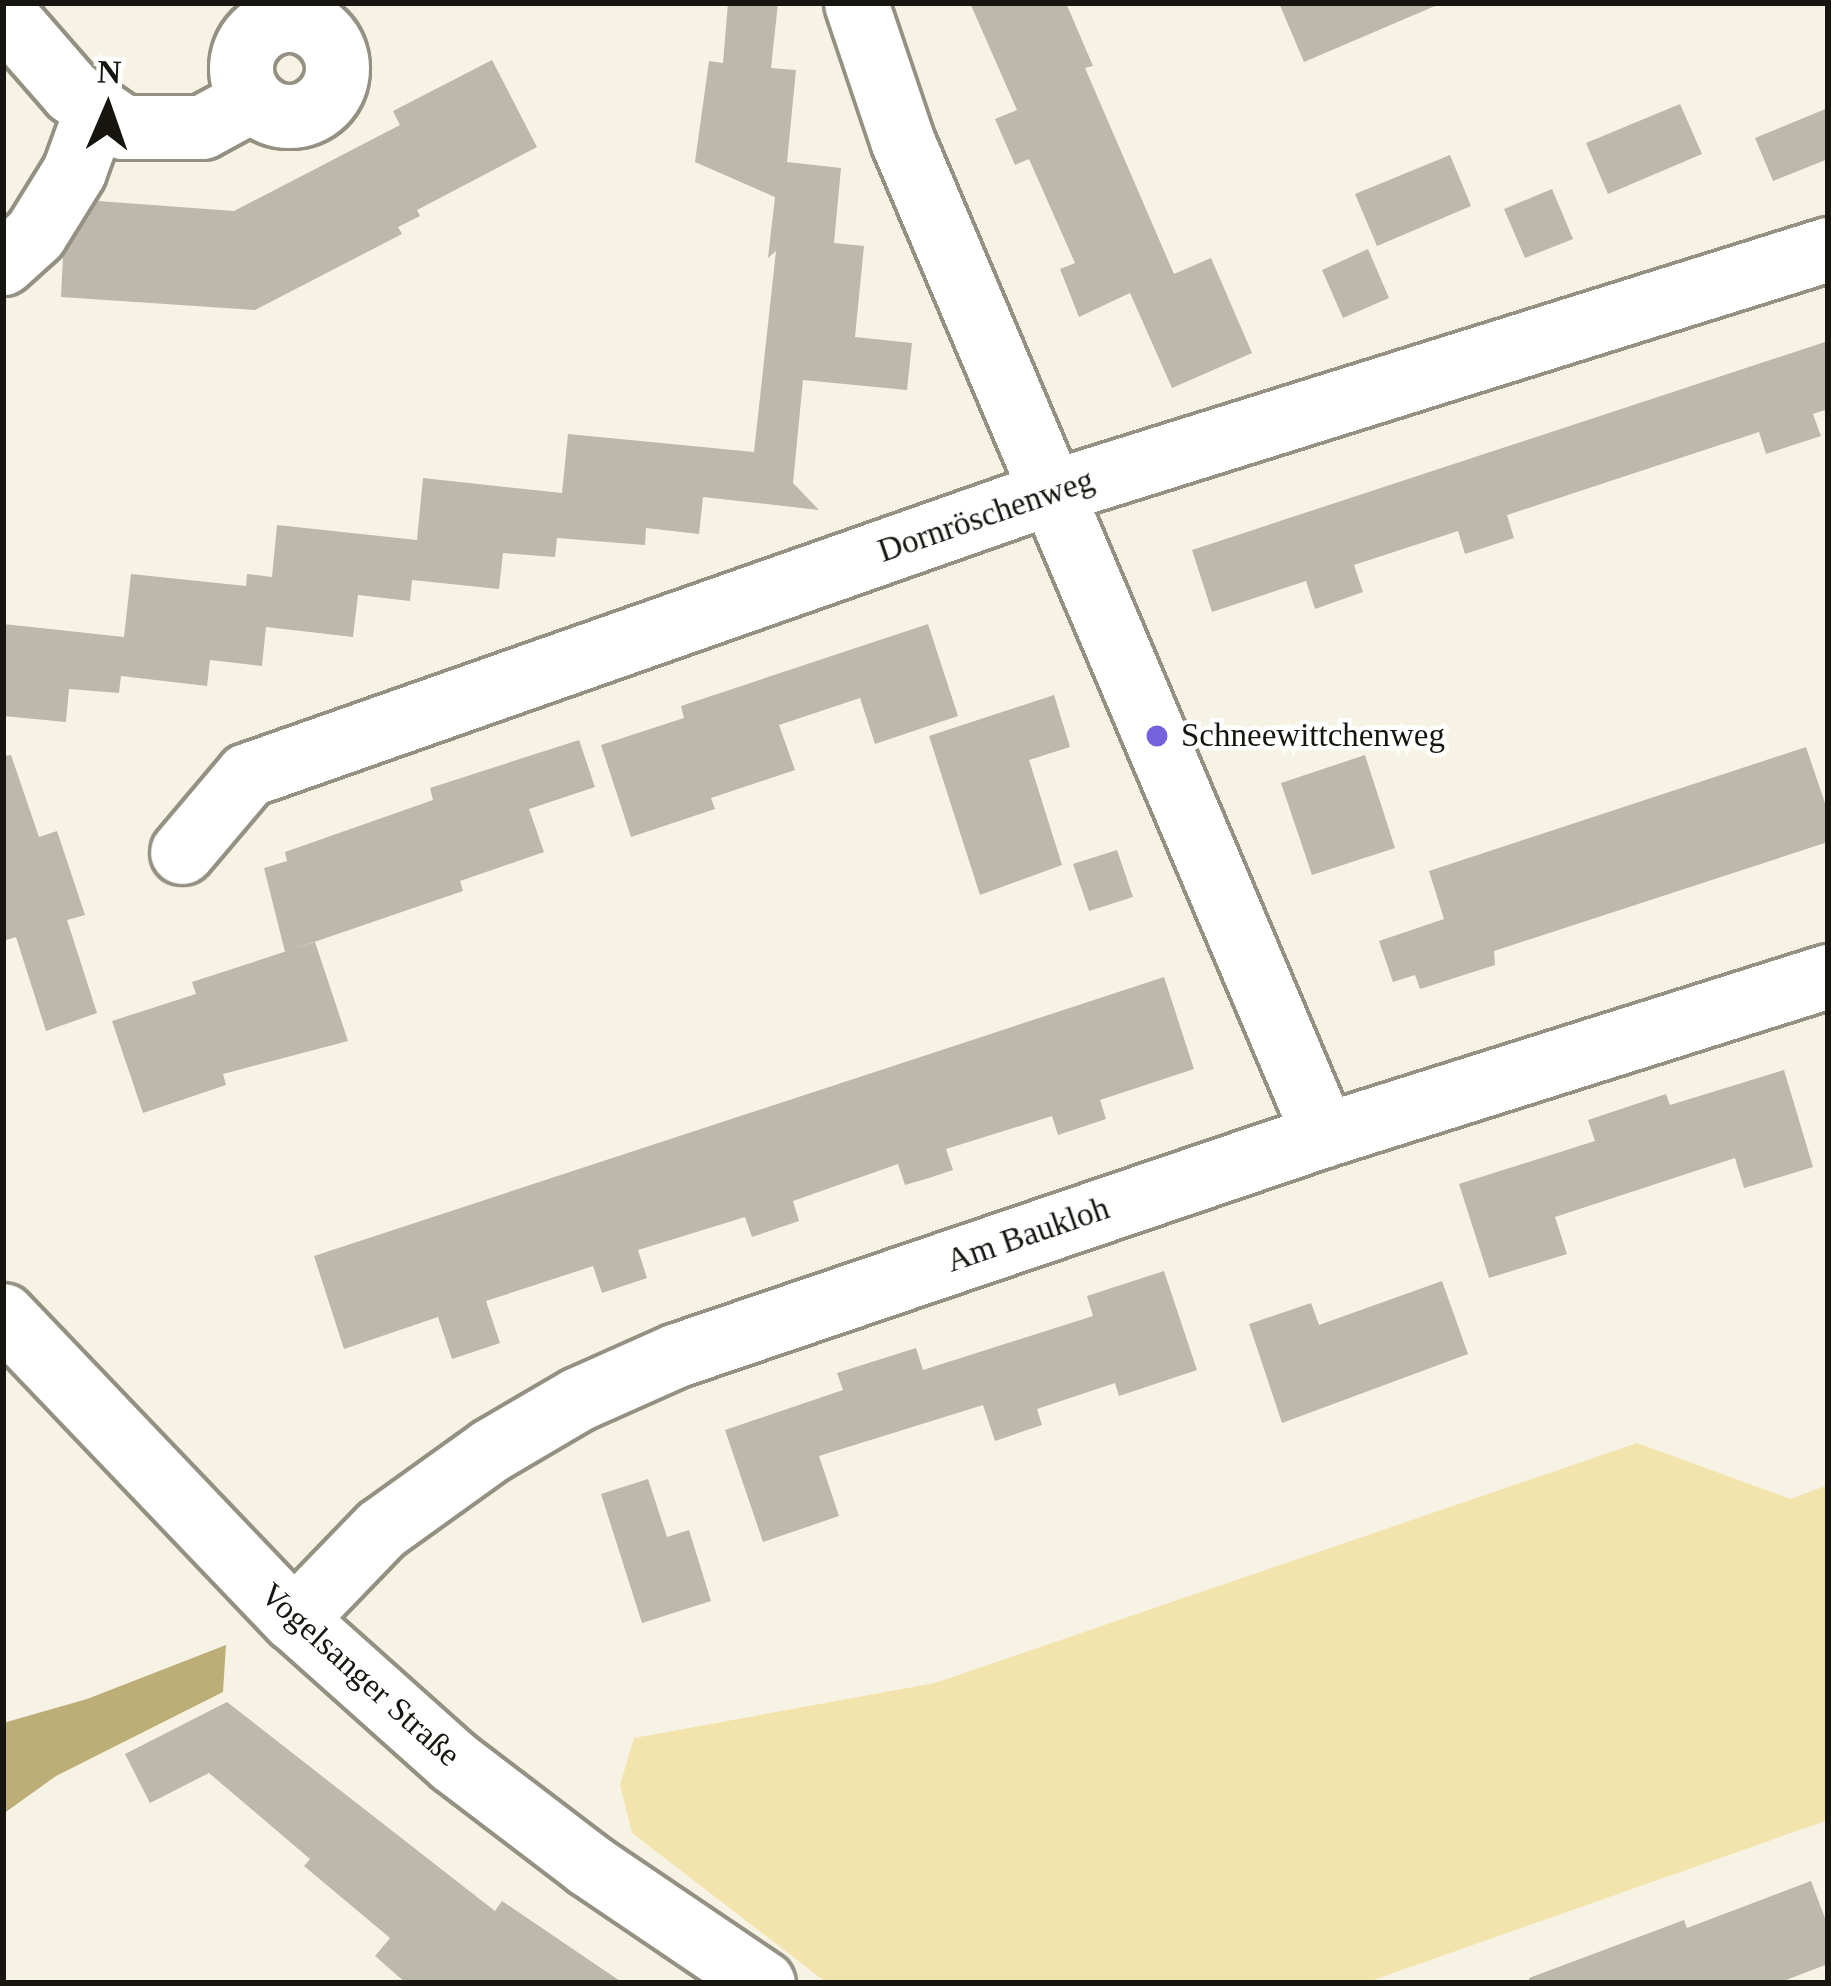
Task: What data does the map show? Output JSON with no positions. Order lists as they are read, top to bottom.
{
  "streets": {
    "street": ["Dornröschenweg", "Am Baukloh", "Vogelsanger Straße"]
  },
  "crossings": [
    ["Am Baukloh", "Vogelsanger Straße"]
  ],
  "places": ["Schneewittchenweg"],
  "north": "top"
}
